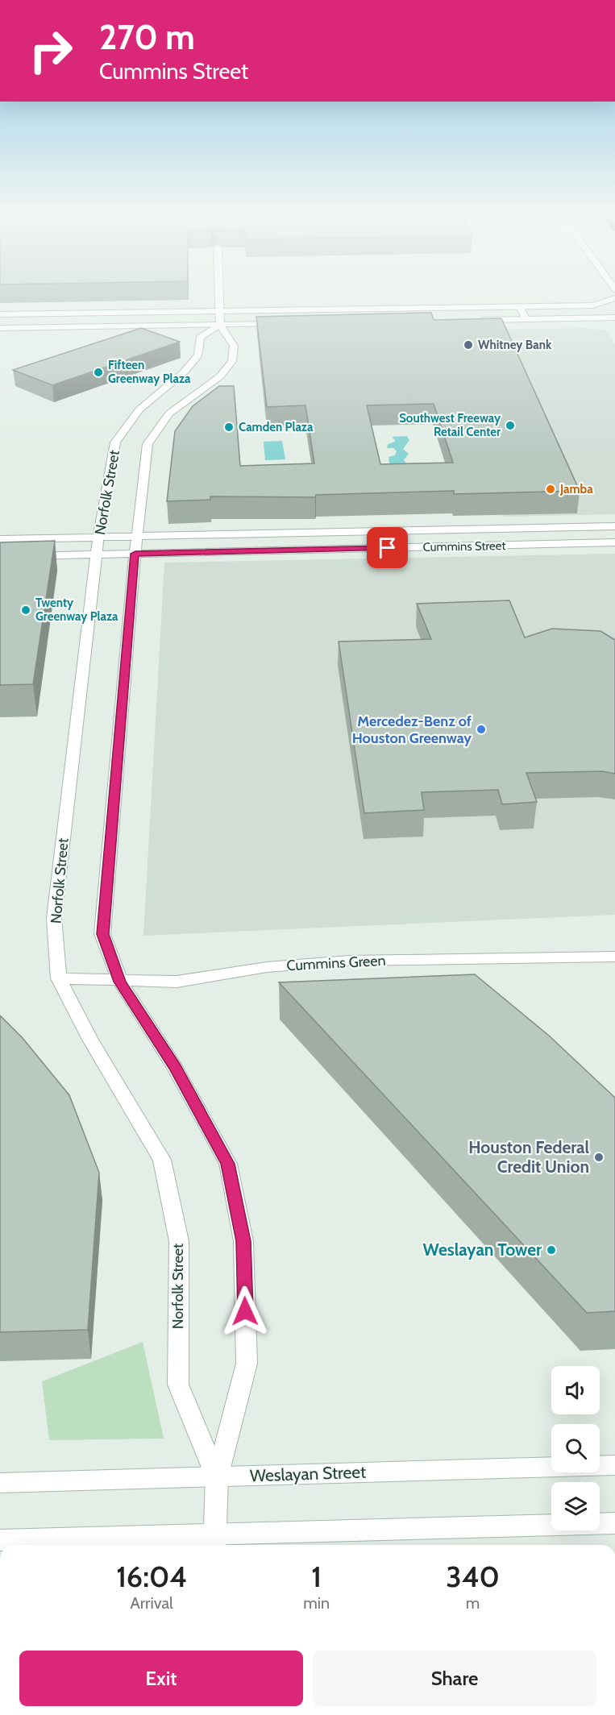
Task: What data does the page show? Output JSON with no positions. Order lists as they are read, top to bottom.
{
  "streets": {
    "street": [
      "Norfolk Street",
      "Cummins Street",
      "Cummins Green",
      "Weslayan Street"
    ]
  },
  "crossings": [
    ["Norfolk Street", "Cummins Street"],
    ["Norfolk Street", "Cummins Green"],
    ["Norfolk Street", "Weslayan Street"]
  ],
  "places": [
    "Whitney Bank",
    "Fifteen Greenway Plaza",
    "Southwest Freeway Retail Center",
    "Camden Plaza",
    "Jamba",
    "Twenty Greenway Plaza",
    "Mercedez-Benz of Houston Greenway",
    "Houston Federal Credit Union",
    "Weslayan Tower"
  ],
  "page": {
    "turn": ["270 m", "Cummins Street"],
    "eta": [
      "16:04",
      "Arrival",
      "1",
      "min",
      "340",
      "m"
    ],
    "buttons": ["Exit", "Share"]
  }
}
